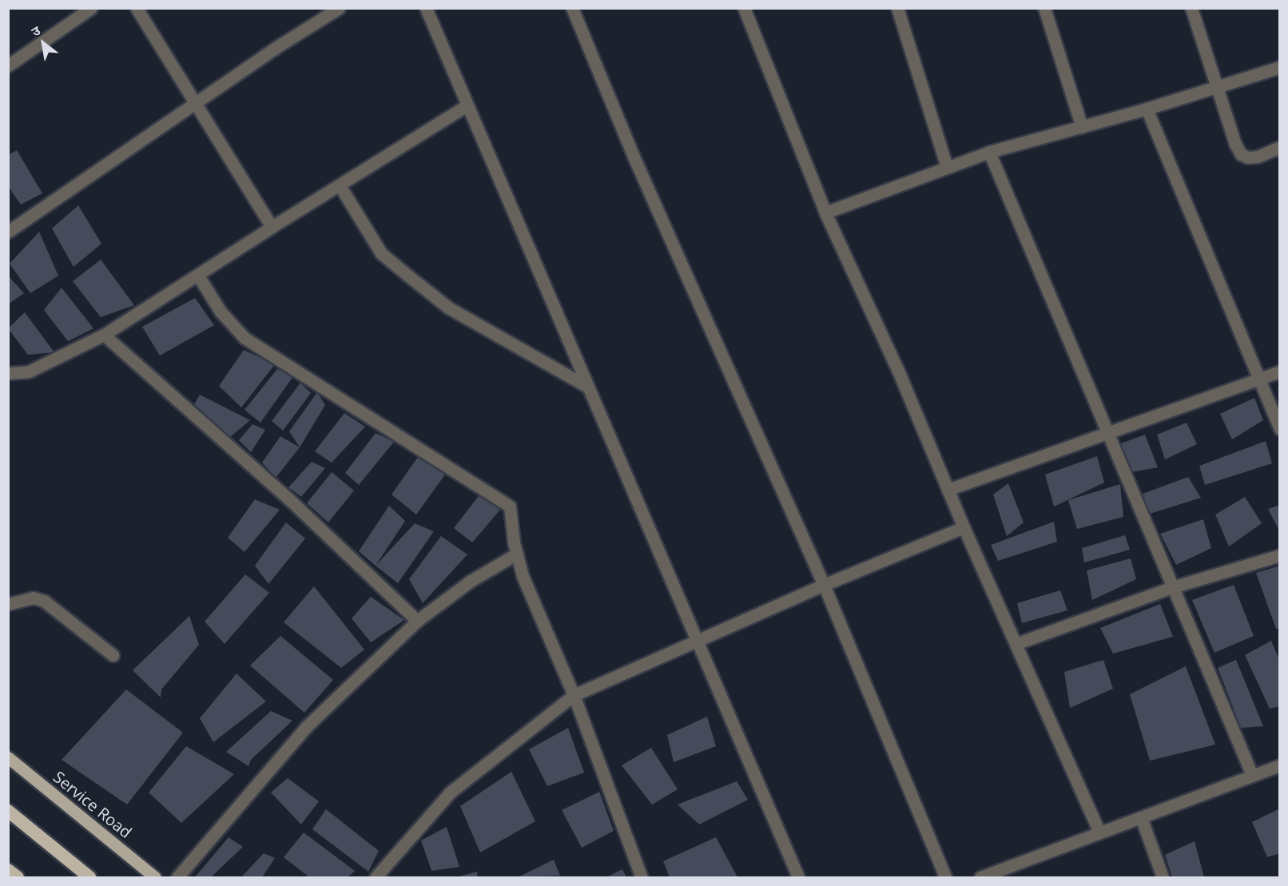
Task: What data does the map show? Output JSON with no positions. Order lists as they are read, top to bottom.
{
  "streets": {
    "main road": ["Service Road"]
  },
  "north": "top left"
}
